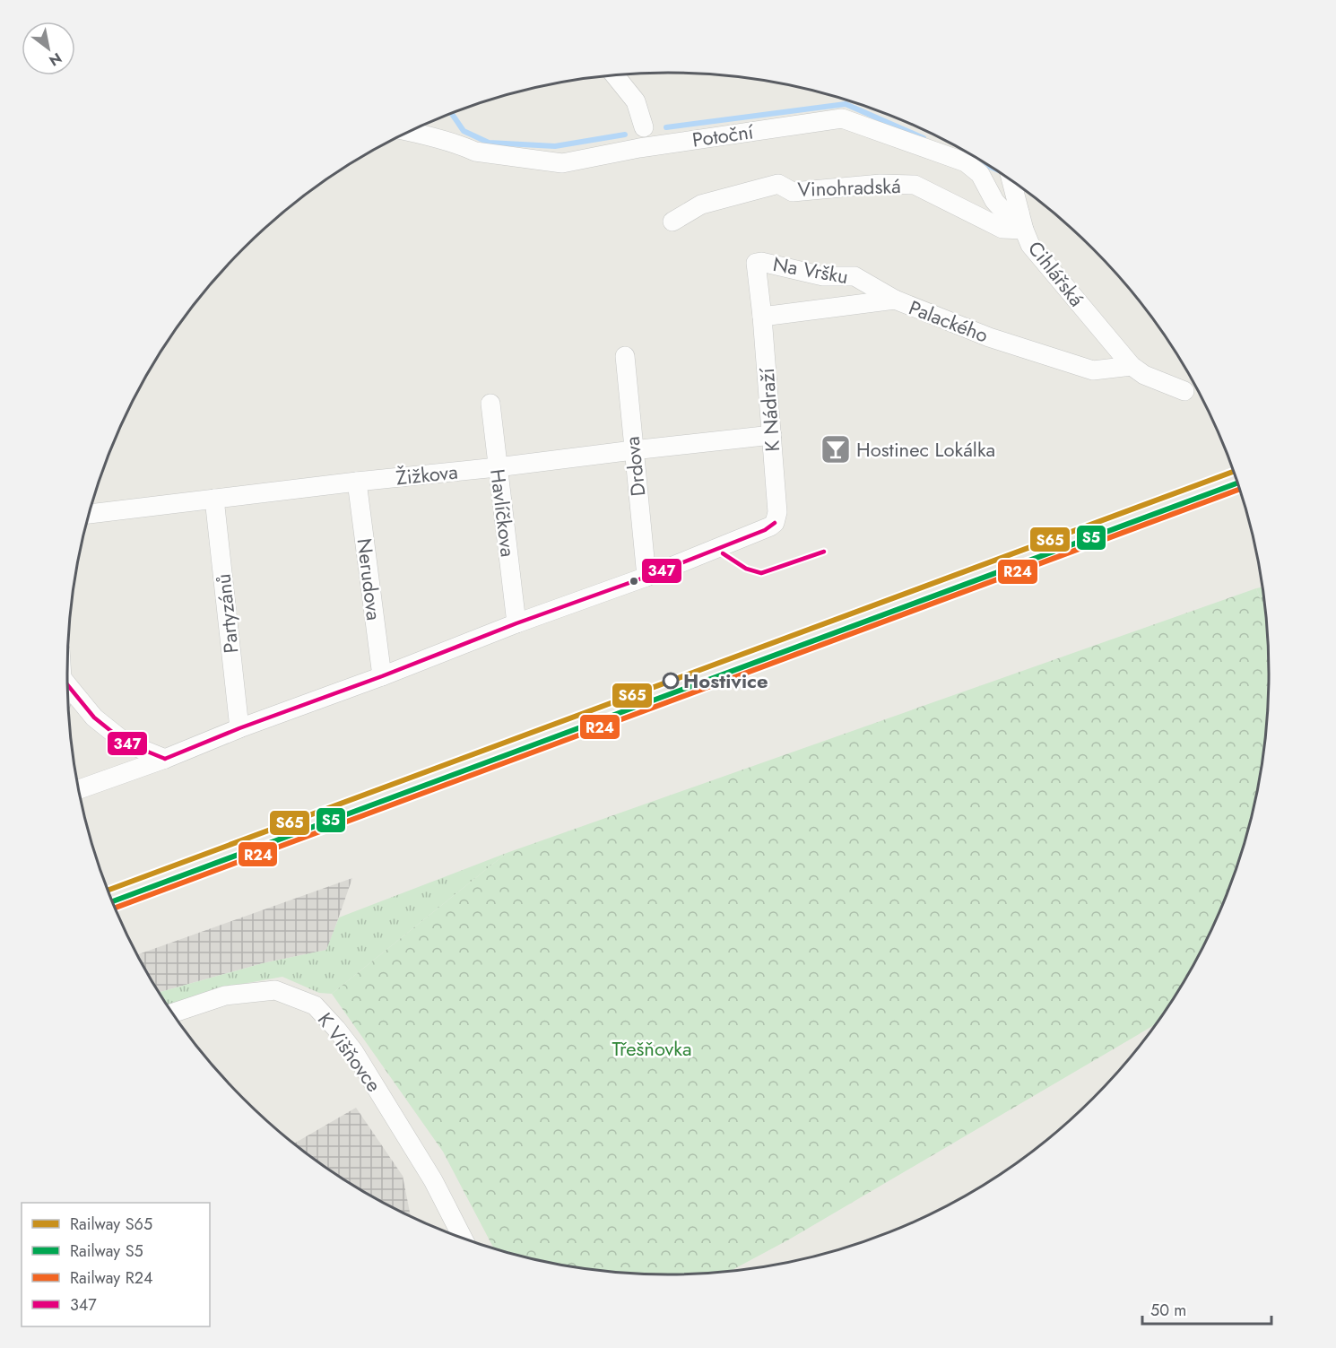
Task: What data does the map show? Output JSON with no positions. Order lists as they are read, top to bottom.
{
  "streets": {
    "street": [
      "Potoční",
      "Vinohradská",
      "Na Vršku",
      "Cihlářská",
      "Palackého",
      "K Nádraží",
      "Drdova",
      "Žižkova",
      "Havlíčkova",
      "Nerudova",
      "Partyzánů",
      "K Višňovce"
    ]
  },
  "crossings": [
    ["Potoční", "Vinohradská"],
    ["Potoční", "Cihlářská"],
    ["Vinohradská", "Cihlářská"],
    ["Na Vršku", "Palackého"],
    ["Na Vršku", "K Nádraží"],
    ["Cihlářská", "Palackého"],
    ["Palackého", "K Nádraží"],
    ["K Nádraží", "Drdova"],
    ["K Nádraží", "Žižkova"],
    ["Drdova", "Žižkova"],
    ["Žižkova", "Havlíčkova"],
    ["Žižkova", "Nerudova"],
    ["Žižkova", "Partyzánů"]
  ],
  "parks": ["Třešňovka"],
  "places": {
    "bar": ["Hostinec Lokálka"],
    "other": ["Hostivice"]
  },
  "lines": [
    "rail line S65",
    "rail line S5",
    "rail line R24",
    "transit line 347"
  ],
  "legend": [
    "Railway S65",
    "Railway S5",
    "Railway R24",
    "347"
  ],
  "scale_bar": "50 m",
  "north": "bottom right"
}
